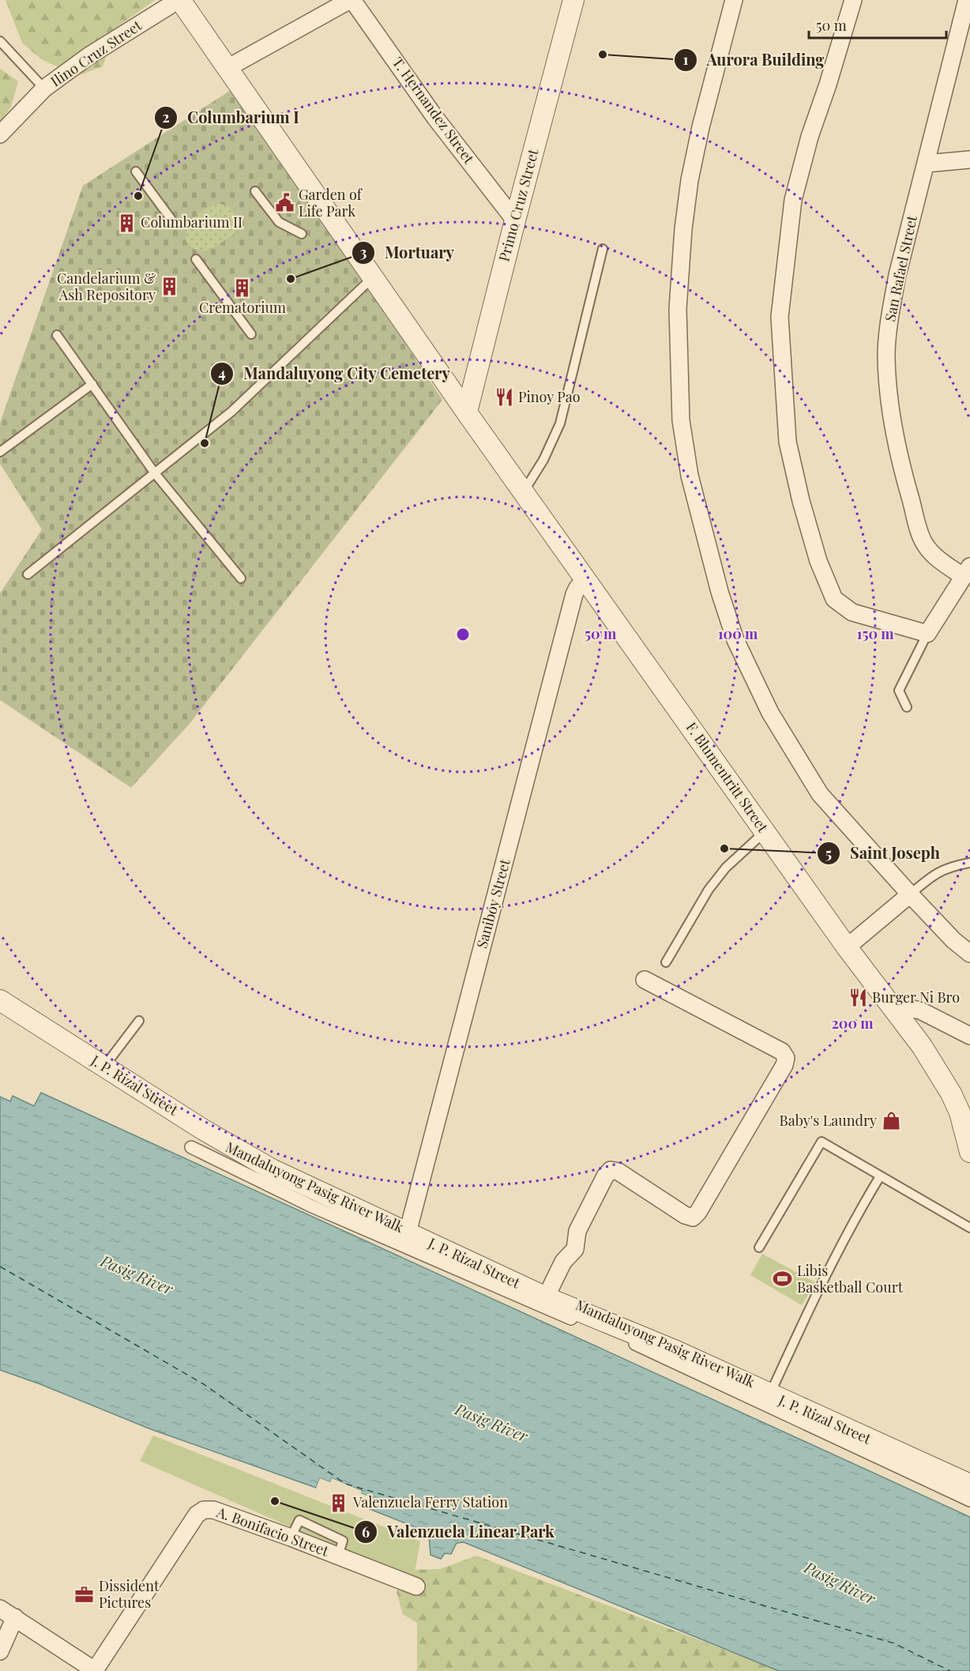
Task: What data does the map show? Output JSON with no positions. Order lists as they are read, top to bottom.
{
  "streets": {
    "street": [
      "Ilino Cruz Street",
      "T. Hernandez Street",
      "Primo Cruz Street",
      "San Rafael Street",
      "F. Blumentritt Street",
      "Saniboy Street",
      "J. P. Rizal Street",
      "Mandaluyong Pasig River Walk",
      "A. Bonifacio Street"
    ]
  },
  "crossings": [
    ["Ilino Cruz Street", "F. Blumentritt Street"],
    ["T. Hernandez Street", "Primo Cruz Street"],
    ["Primo Cruz Street", "F. Blumentritt Street"],
    ["F. Blumentritt Street", "Saniboy Street"],
    ["Saniboy Street", "J. P. Rizal Street"]
  ],
  "water": ["Pasig River"],
  "places": {
    "other": [
      "Aurora Building",
      "Columbarium I",
      "Mortuary",
      "Mandaluyong City Cemetery",
      "Saint Joseph",
      "Valenzuela Linear Park"
    ],
    "public building": ["Garden of Life Park"],
    "building": [
      "Columbarium II",
      "Candelarium & Ash Repository",
      "Crematorium",
      "Valenzuela Ferry Station"
    ],
    "restaurant": ["Pinoy Pao", "Burger Ni Bro"],
    "shop": ["Baby's Laundry"],
    "sports": ["Libis Basketball Court"],
    "office": ["Dissident Pictures"]
  },
  "scale_bar": "50 m",
  "rings": [
    "50 m",
    "100 m",
    "150 m",
    "200 m"
  ]
}
